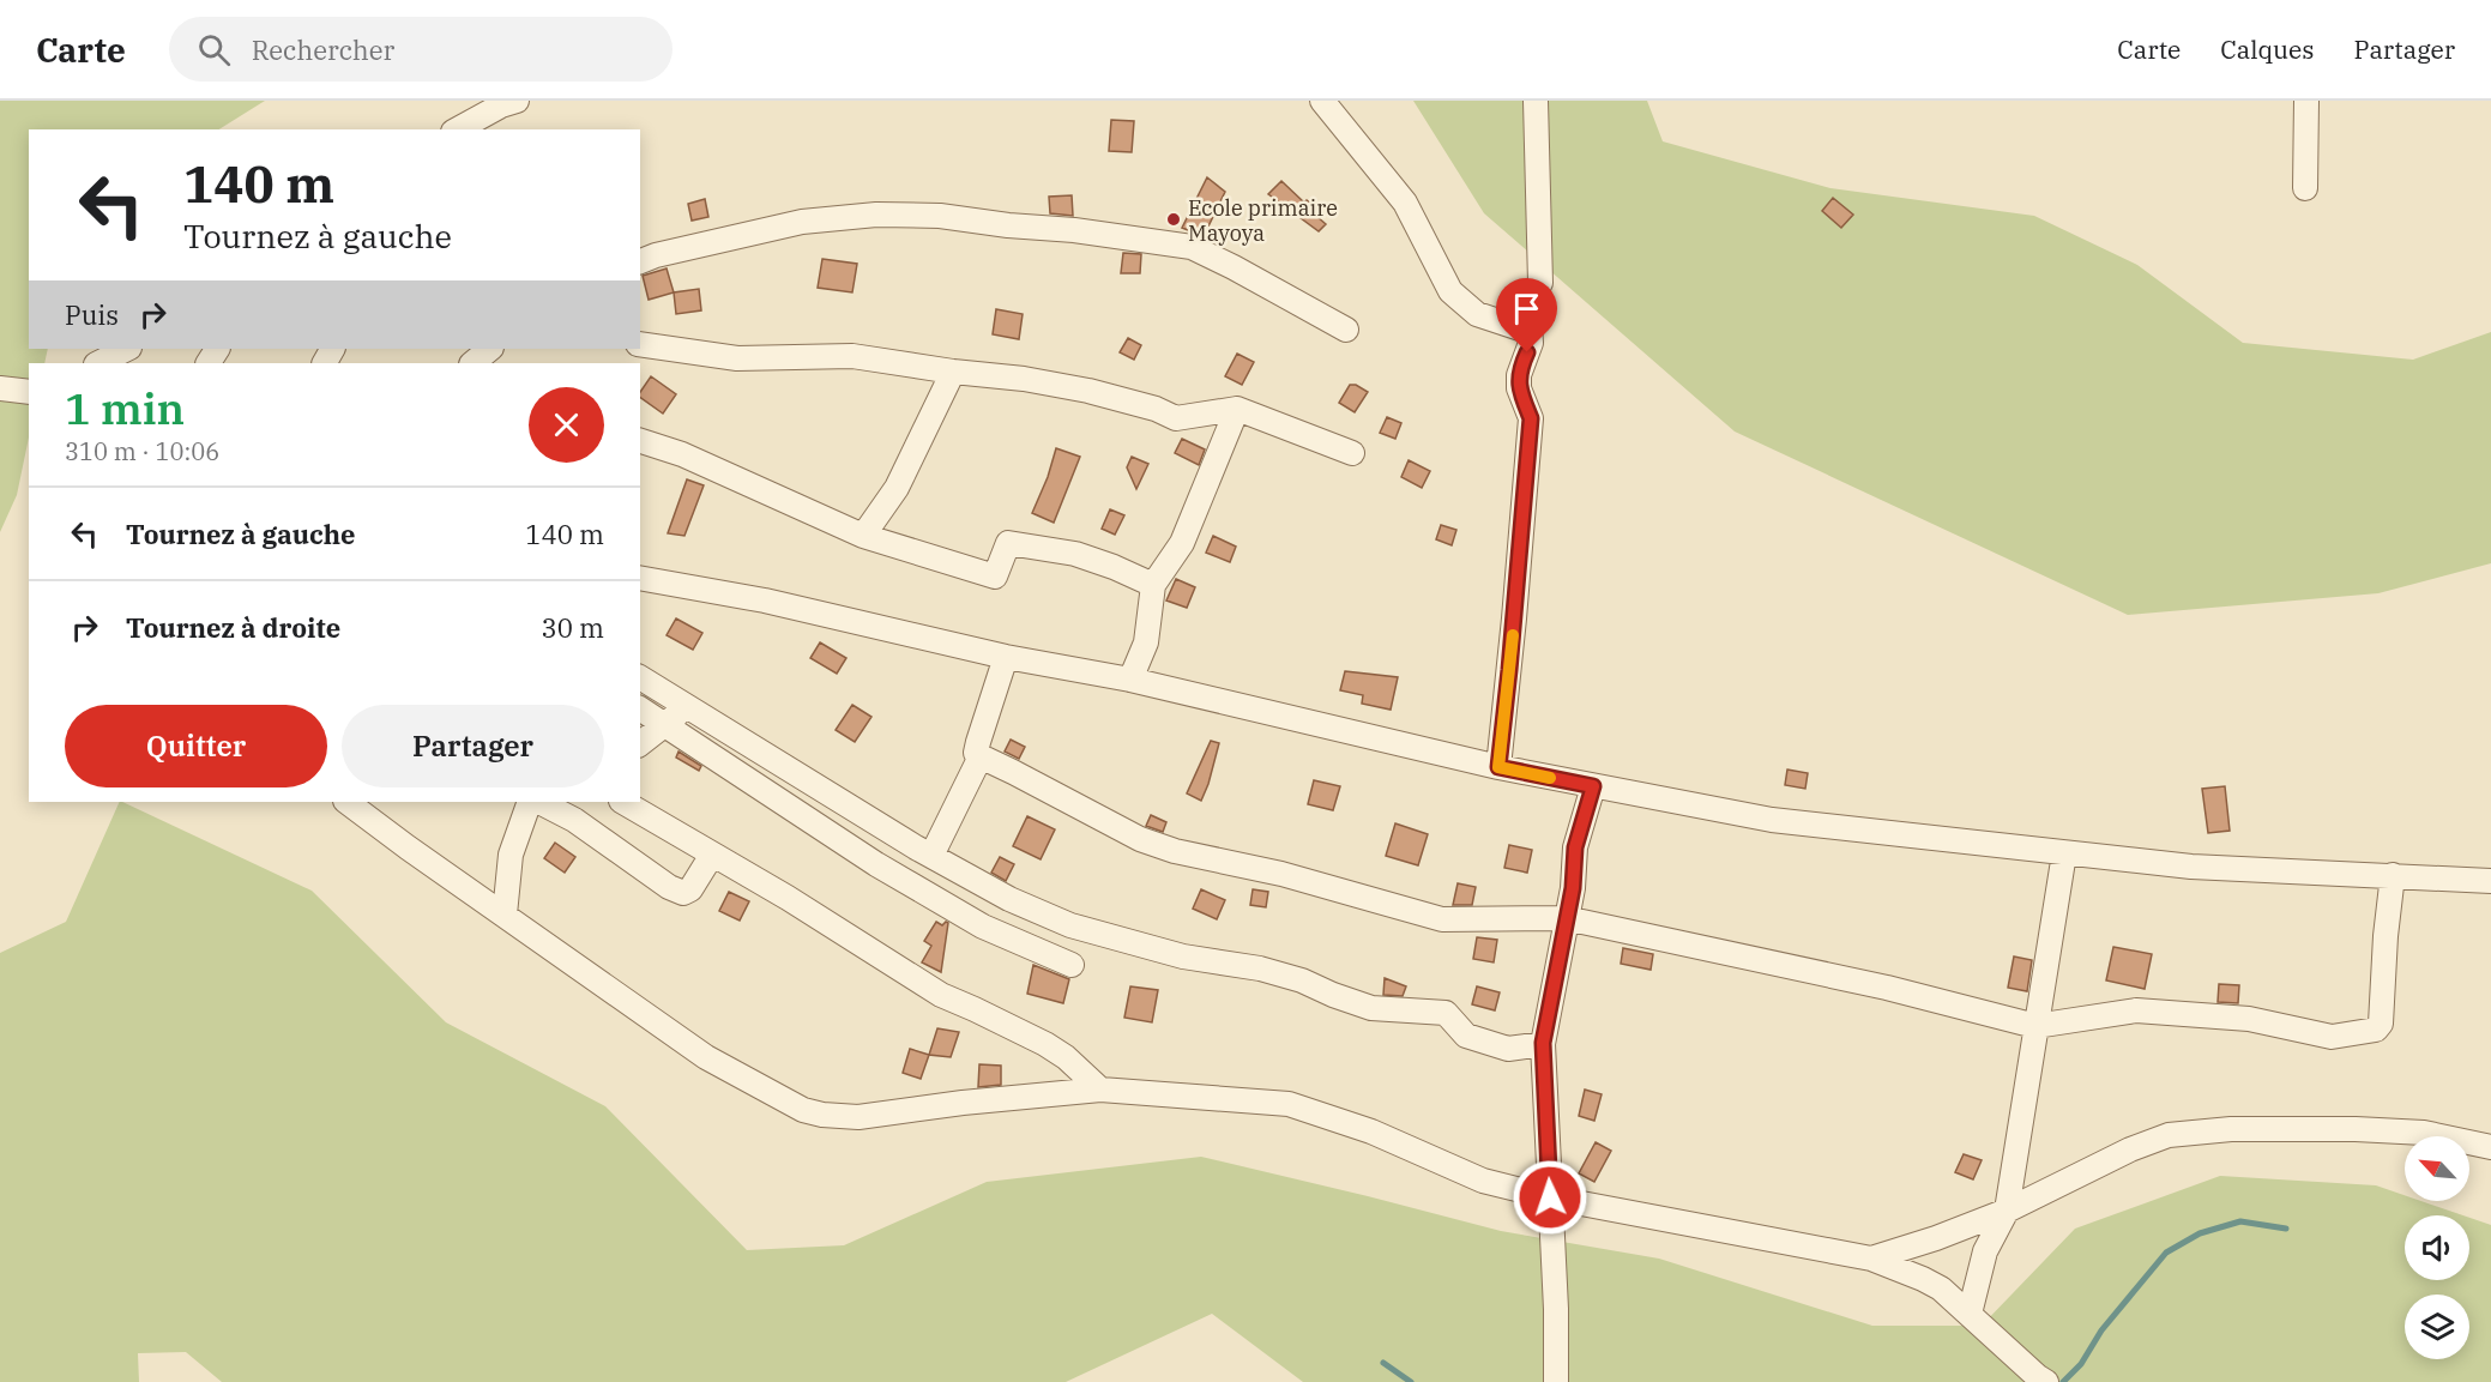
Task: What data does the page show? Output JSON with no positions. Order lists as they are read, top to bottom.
{
  "places": ["Ecole primaire Mayoya"],
  "north": "top left",
  "page": {
    "header": "Carte",
    "search": "Rechercher",
    "nav": ["Carte", "Calques", "Partager"],
    "turn": ["140 m", "Tournez à gauche"],
    "then": "Puis",
    "heading": ["1 min", "310 m · 10:06"],
    "list": [
      {
        "name": "Tournez à gauche",
        "value": "140 m"
      },
      {
        "name": "Tournez à droite",
        "value": "30 m"
      }
    ],
    "buttons": ["Quitter", "Partager"]
  }
}
